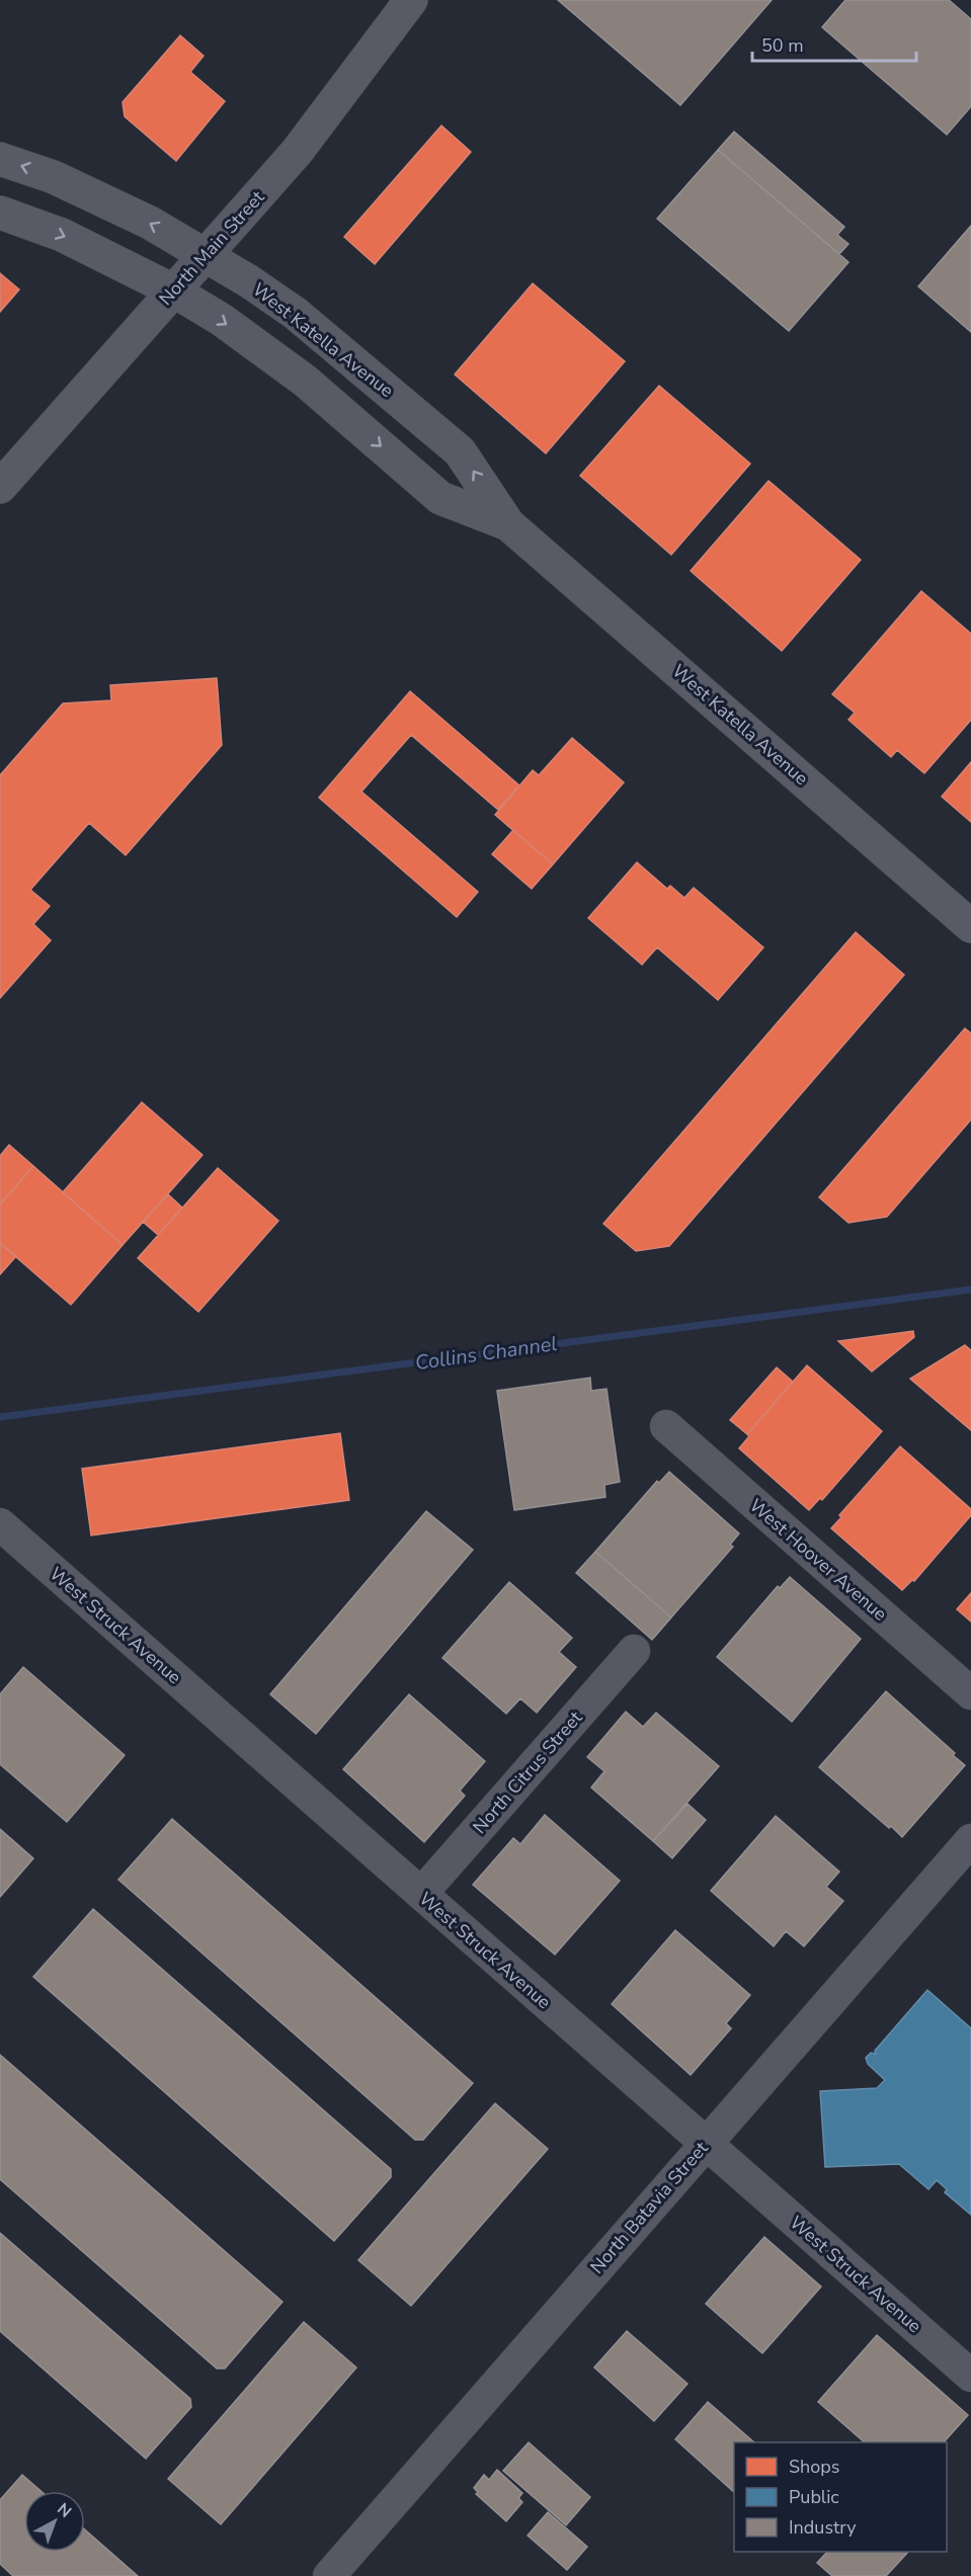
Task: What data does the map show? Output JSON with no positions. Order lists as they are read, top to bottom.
{
  "streets": {
    "main road": ["North Main Street", "West Katella Avenue"],
    "street": [
      "West Hoover Avenue",
      "West Struck Avenue",
      "North Citrus Street",
      "North Batavia Street"
    ]
  },
  "crossings": [
    ["North Main Street", "West Katella Avenue"],
    ["West Struck Avenue", "North Citrus Street"],
    ["West Struck Avenue", "North Batavia Street"]
  ],
  "water": ["Collins Channel"],
  "legend": ["Shops", "Public", "Industry"],
  "scale_bar": "50 m",
  "north": "top right"
}
